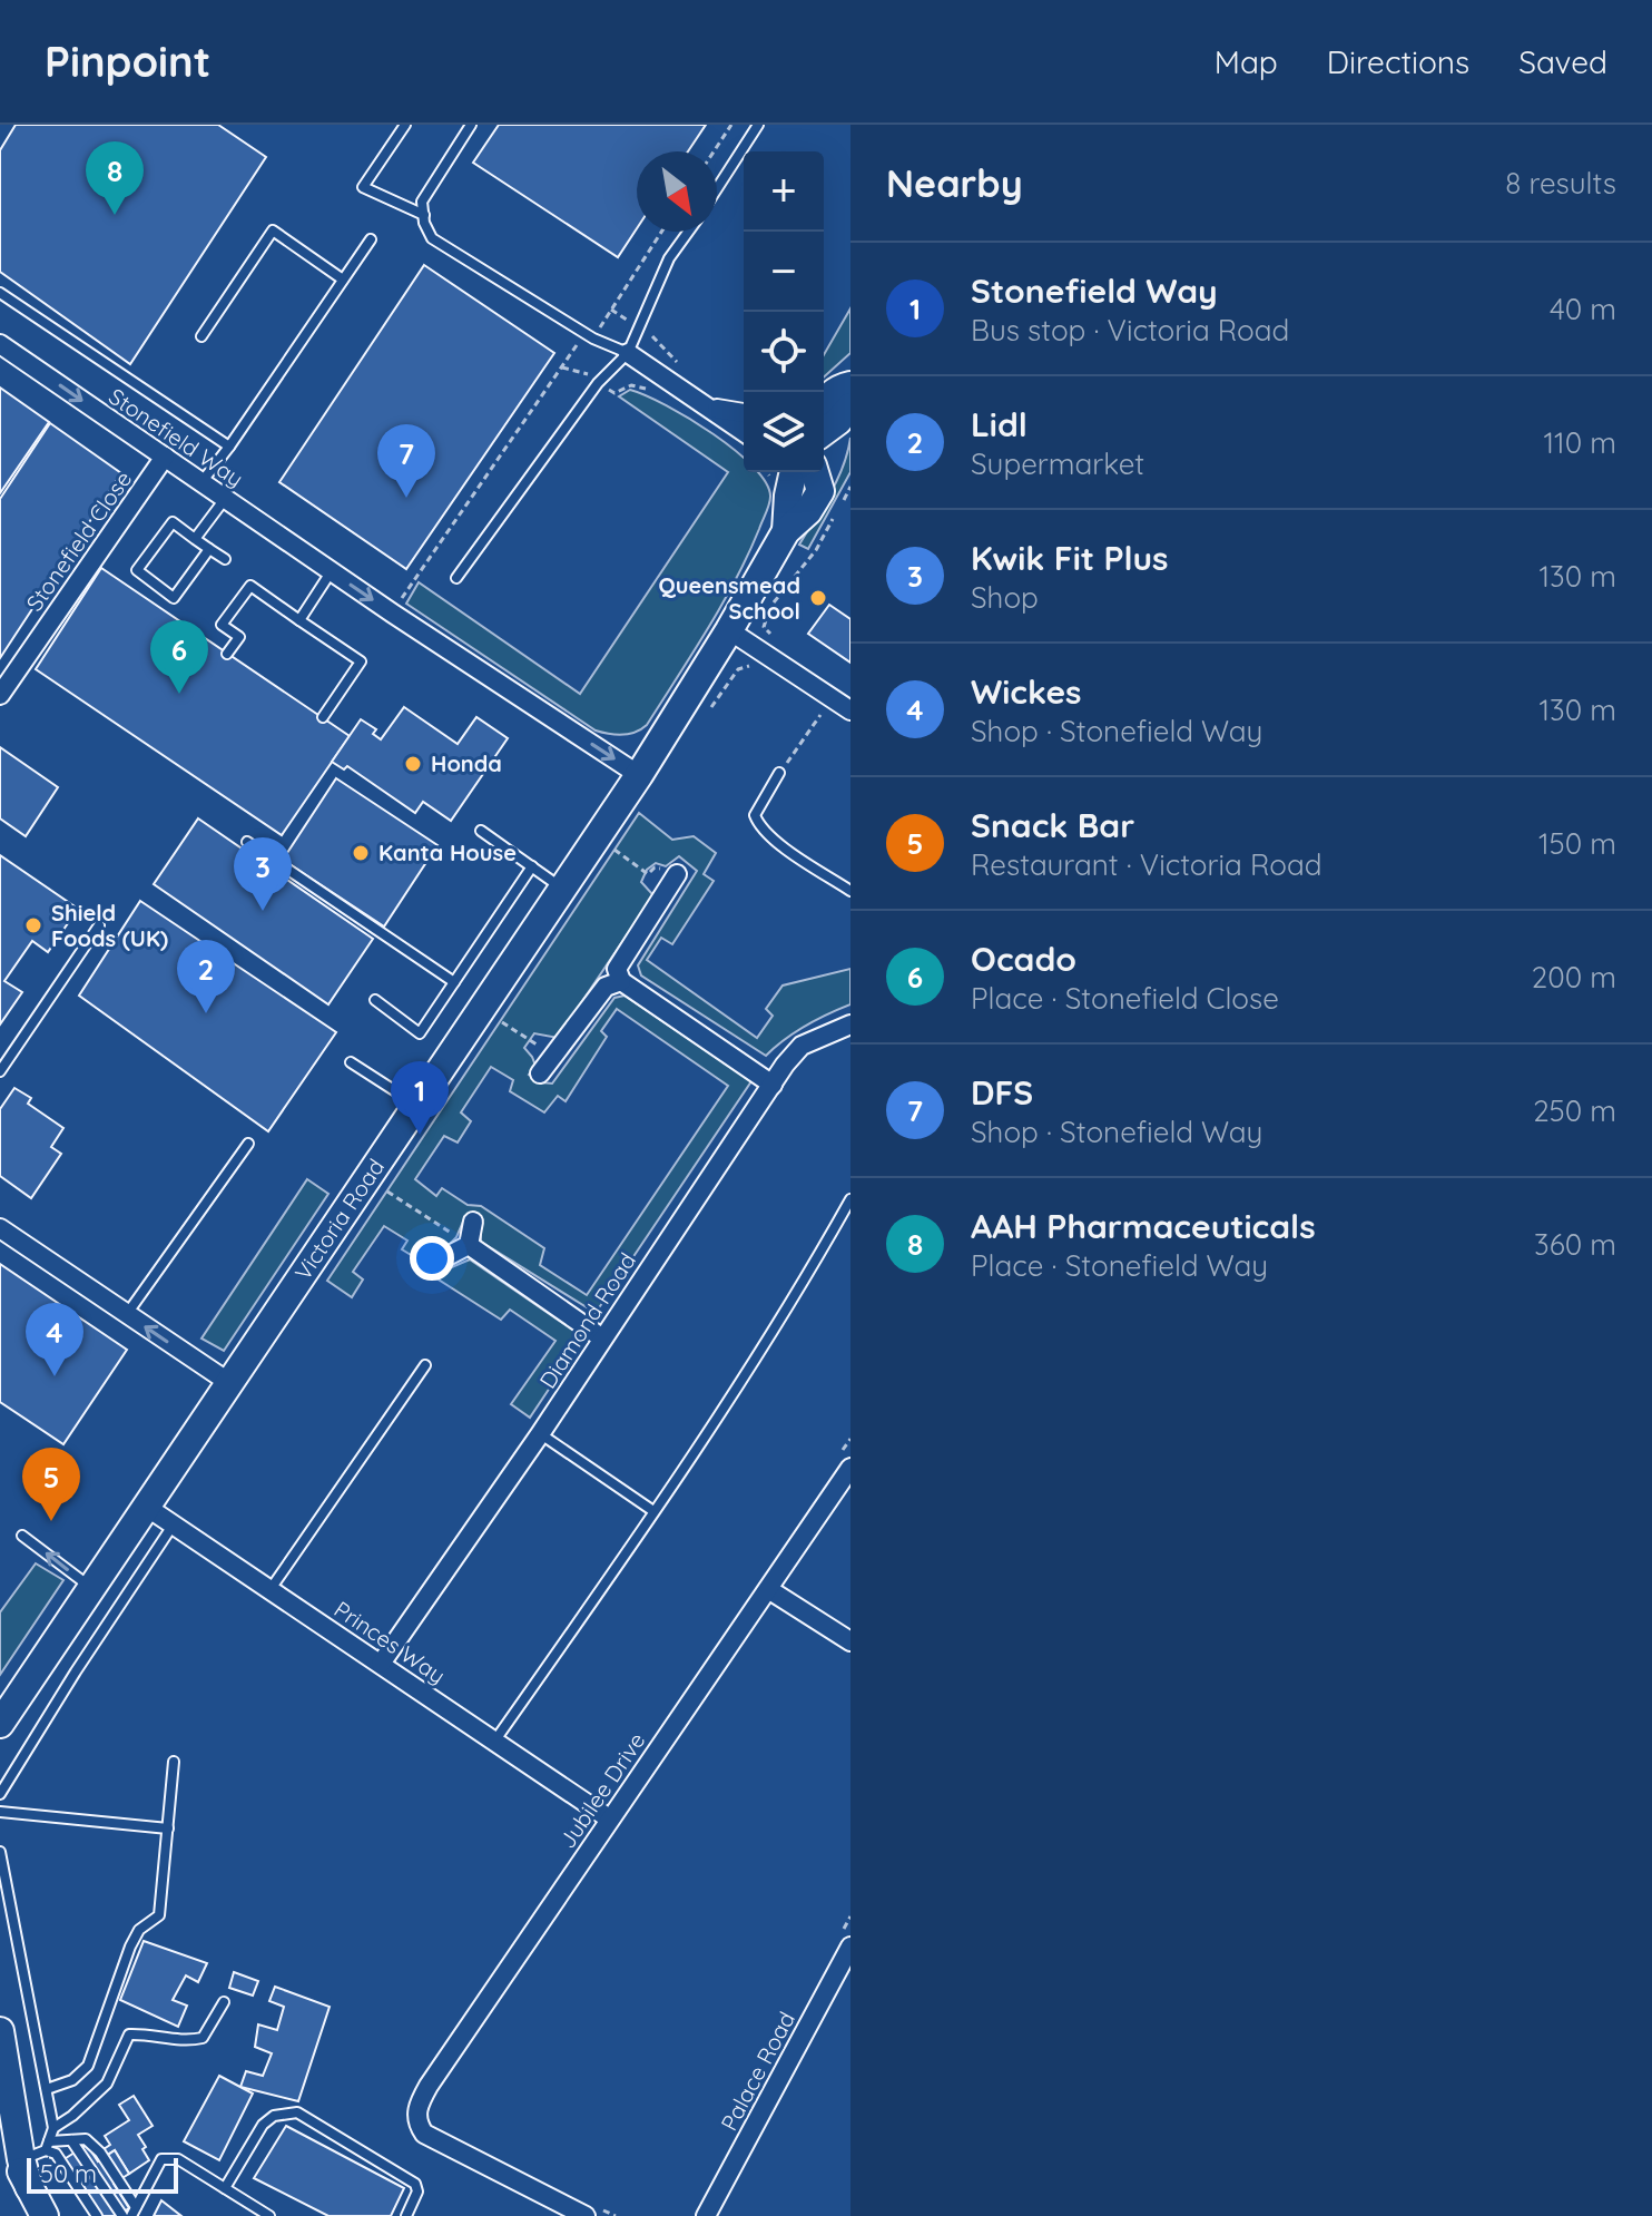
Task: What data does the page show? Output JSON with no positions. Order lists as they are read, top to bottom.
{
  "streets": {
    "street": [
      "Stonefield Way",
      "Stonefield Close",
      "Victoria Road",
      "Diamond Road",
      "Princes Way",
      "Jubilee Drive",
      "Palace Road"
    ]
  },
  "crossings": [
    ["Stonefield Way", "Stonefield Close"],
    ["Stonefield Way", "Victoria Road"],
    ["Victoria Road", "Princes Way"],
    ["Diamond Road", "Princes Way"],
    ["Princes Way", "Jubilee Drive"]
  ],
  "one_way": ["Stonefield Way"],
  "places": [
    "Queensmead School",
    "Honda",
    "Kanta House",
    "Shield Foods (UK)"
  ],
  "scale_bar": "50 m",
  "north": "bottom right",
  "page": {
    "header": "Pinpoint",
    "nav": ["Map", "Directions", "Saved"],
    "heading": ["Nearby", "8 results"],
    "pins": [
      "8",
      "7",
      "6",
      "3",
      "2",
      "1",
      "4",
      "5"
    ],
    "map_buttons": ["+", "−"],
    "list": [
      {
        "mark": "1",
        "name": "Stonefield Way",
        "note": "Bus stop · Victoria Road",
        "value": "40 m"
      },
      {
        "mark": "2",
        "name": "Lidl",
        "note": "Supermarket",
        "value": "110 m"
      },
      {
        "mark": "3",
        "name": "Kwik Fit Plus",
        "note": "Shop",
        "value": "130 m"
      },
      {
        "mark": "4",
        "name": "Wickes",
        "note": "Shop · Stonefield Way",
        "value": "130 m"
      },
      {
        "mark": "5",
        "name": "Snack Bar",
        "note": "Restaurant · Victoria Road",
        "value": "150 m"
      },
      {
        "mark": "6",
        "name": "Ocado",
        "note": "Place · Stonefield Close",
        "value": "200 m"
      },
      {
        "mark": "7",
        "name": "DFS",
        "note": "Shop · Stonefield Way",
        "value": "250 m"
      },
      {
        "mark": "8",
        "name": "AAH Pharmaceuticals",
        "note": "Place · Stonefield Way",
        "value": "360 m"
      }
    ],
    "scale": "50 m"
  }
}
